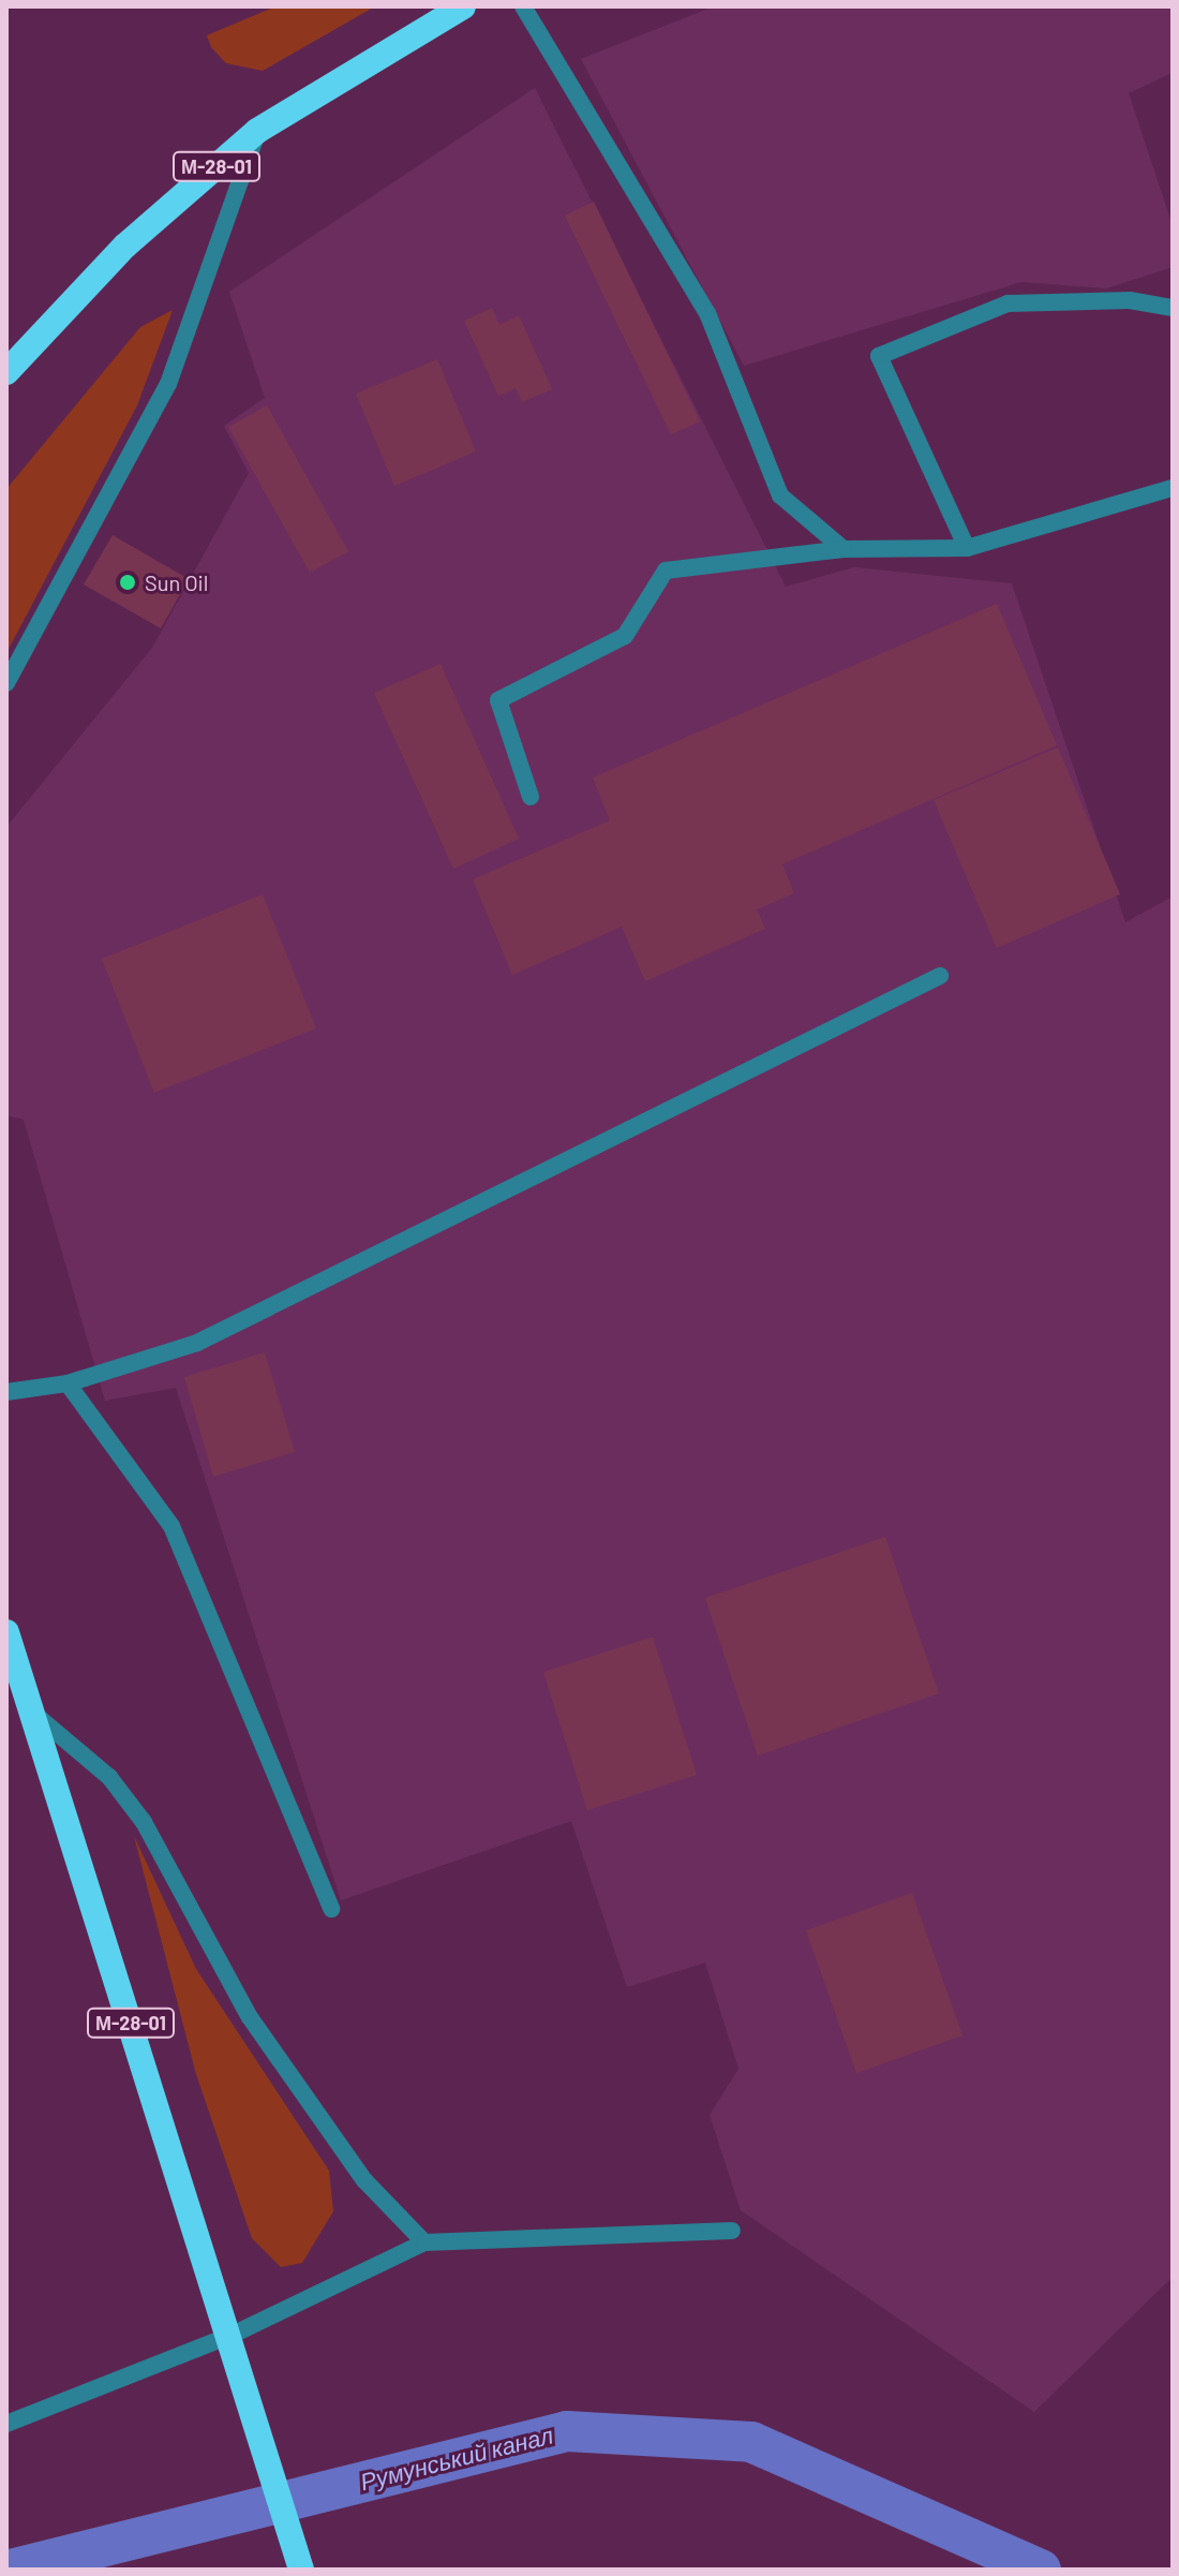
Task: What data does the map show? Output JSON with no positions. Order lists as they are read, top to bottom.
{
  "streets": {
    "highway": ["М-28-01"]
  },
  "water": ["Румунський канал"],
  "places": ["Sun Oil"]
}
